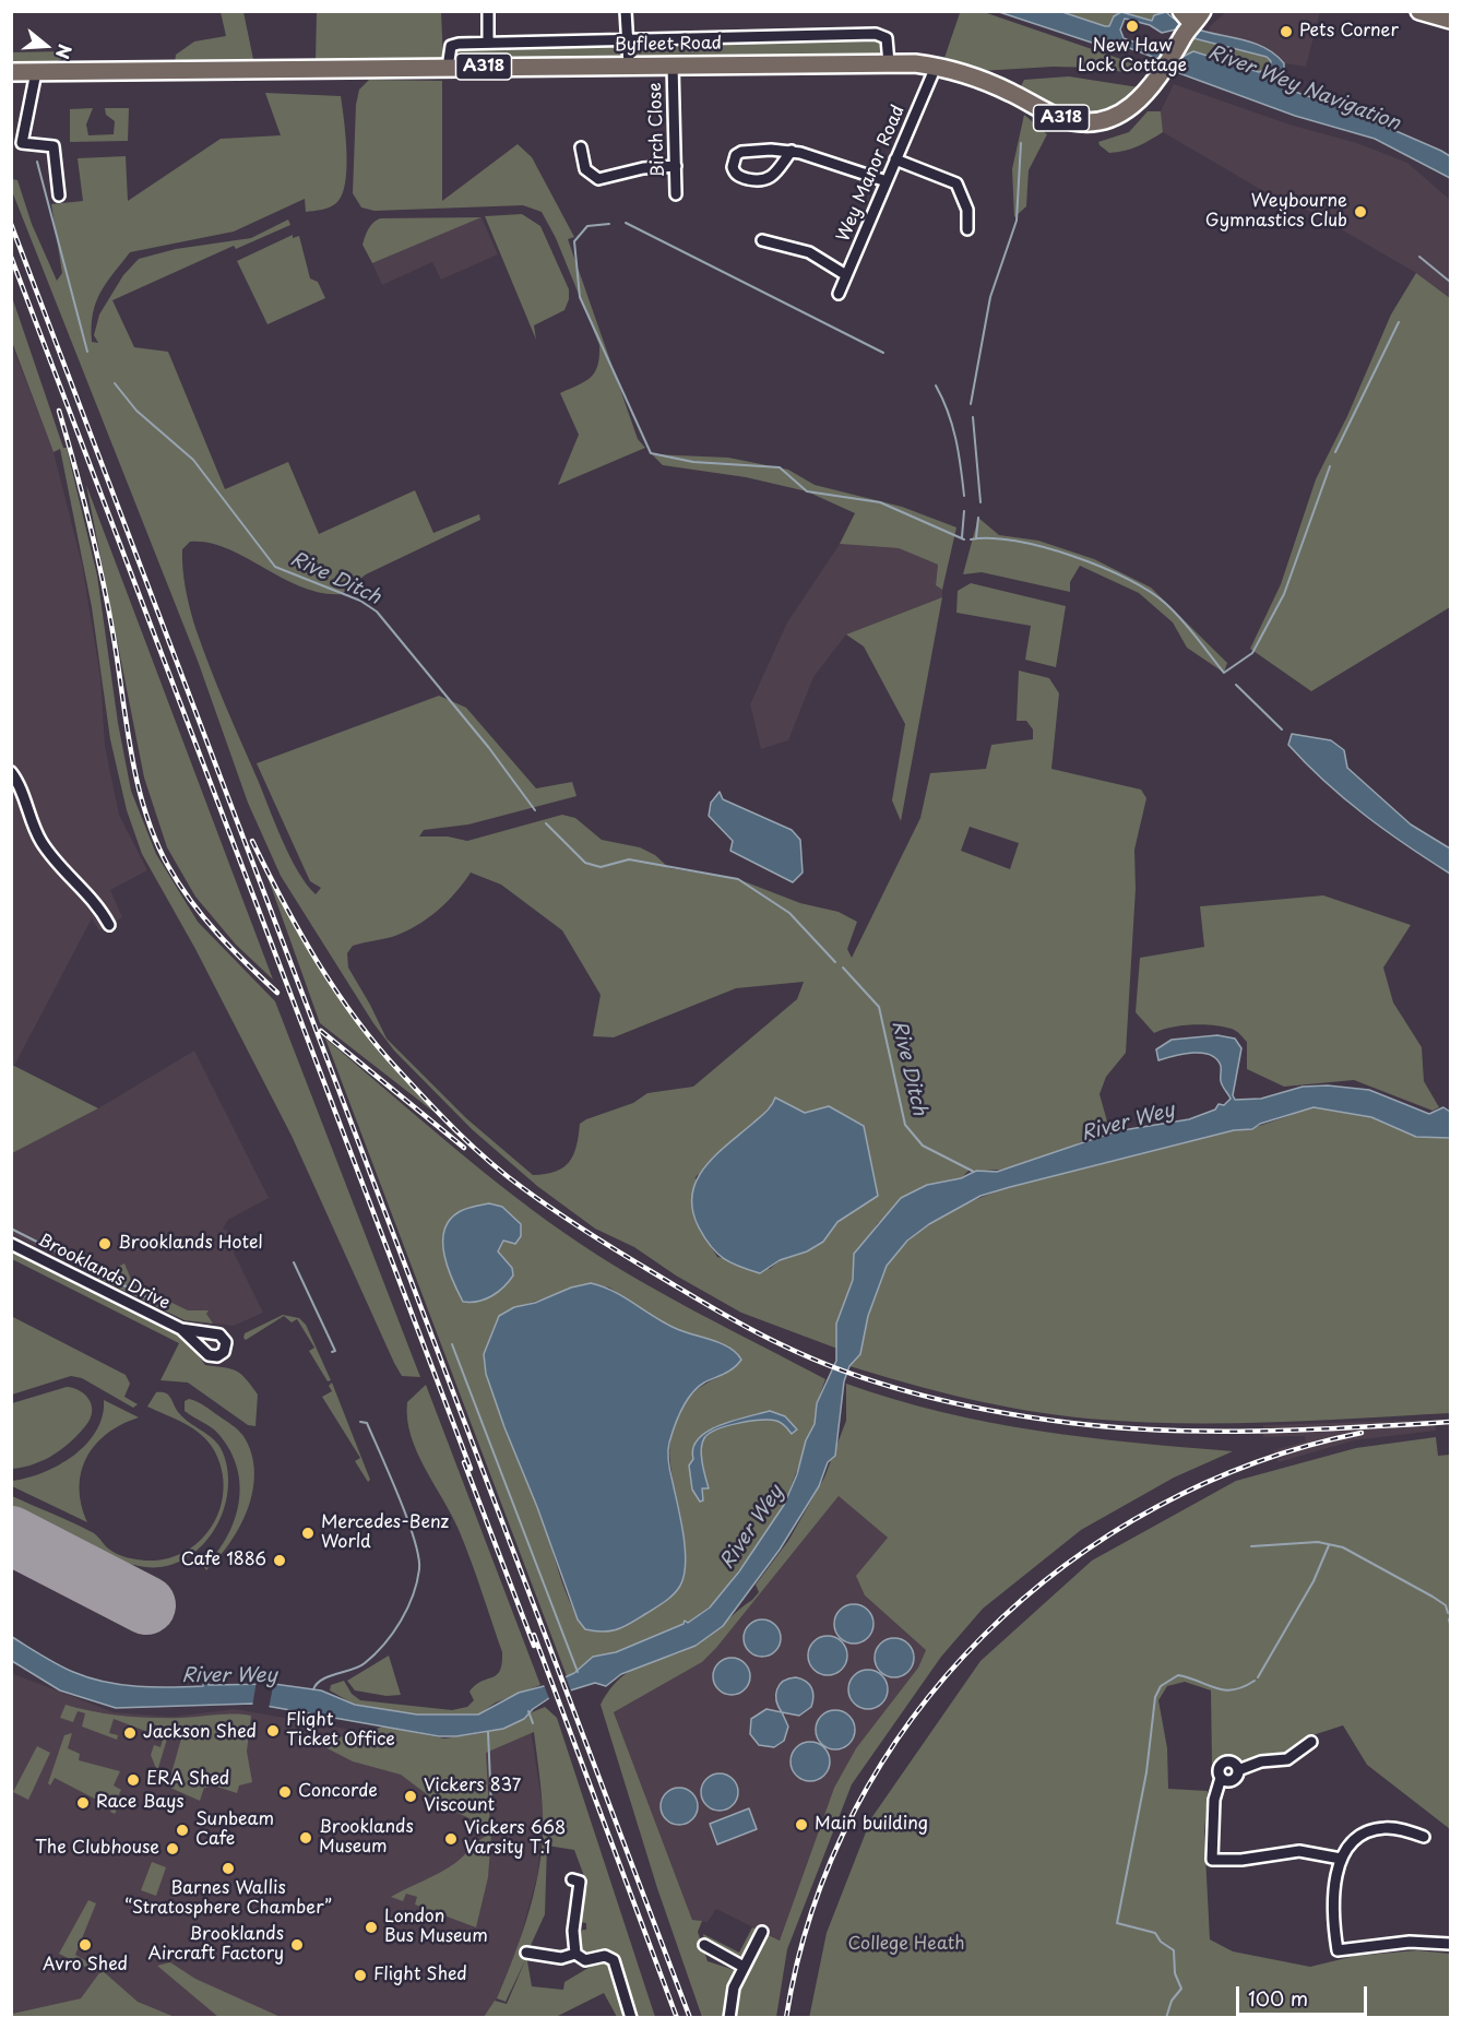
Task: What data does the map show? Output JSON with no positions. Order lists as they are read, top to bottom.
{
  "streets": {
    "main road": ["Byfleet Road", "A318"],
    "street": ["Birch Close", "Wey Manor Road", "Brooklands Drive"]
  },
  "crossings": [
    ["Byfleet Road", "Birch Close"],
    ["Byfleet Road", "Wey Manor Road"]
  ],
  "water": ["River Wey Navigation", "Rive Ditch", "River Wey"],
  "parks": ["College Heath"],
  "places": [
    "New Haw Lock Cottage",
    "Pets Corner",
    "Weybourne Gymnastics Club",
    "Brooklands Hotel",
    "Mercedes-Benz World",
    "Cafe 1886",
    "Flight Ticket Office",
    "Jackson Shed",
    "ERA Shed",
    "Concorde",
    "Vickers 837 Viscount",
    "Race Bays",
    "Main building",
    "Sunbeam Cafe",
    "Brooklands Museum",
    "Vickers 668 Varsity T.1",
    "The Clubhouse",
    "Barnes Wallis “Stratosphere Chamber”",
    "London Bus Museum",
    "Avro Shed",
    "Brooklands Aircraft Factory",
    "Flight Shed"
  ],
  "scale_bar": "100 m",
  "north": "right"
}
